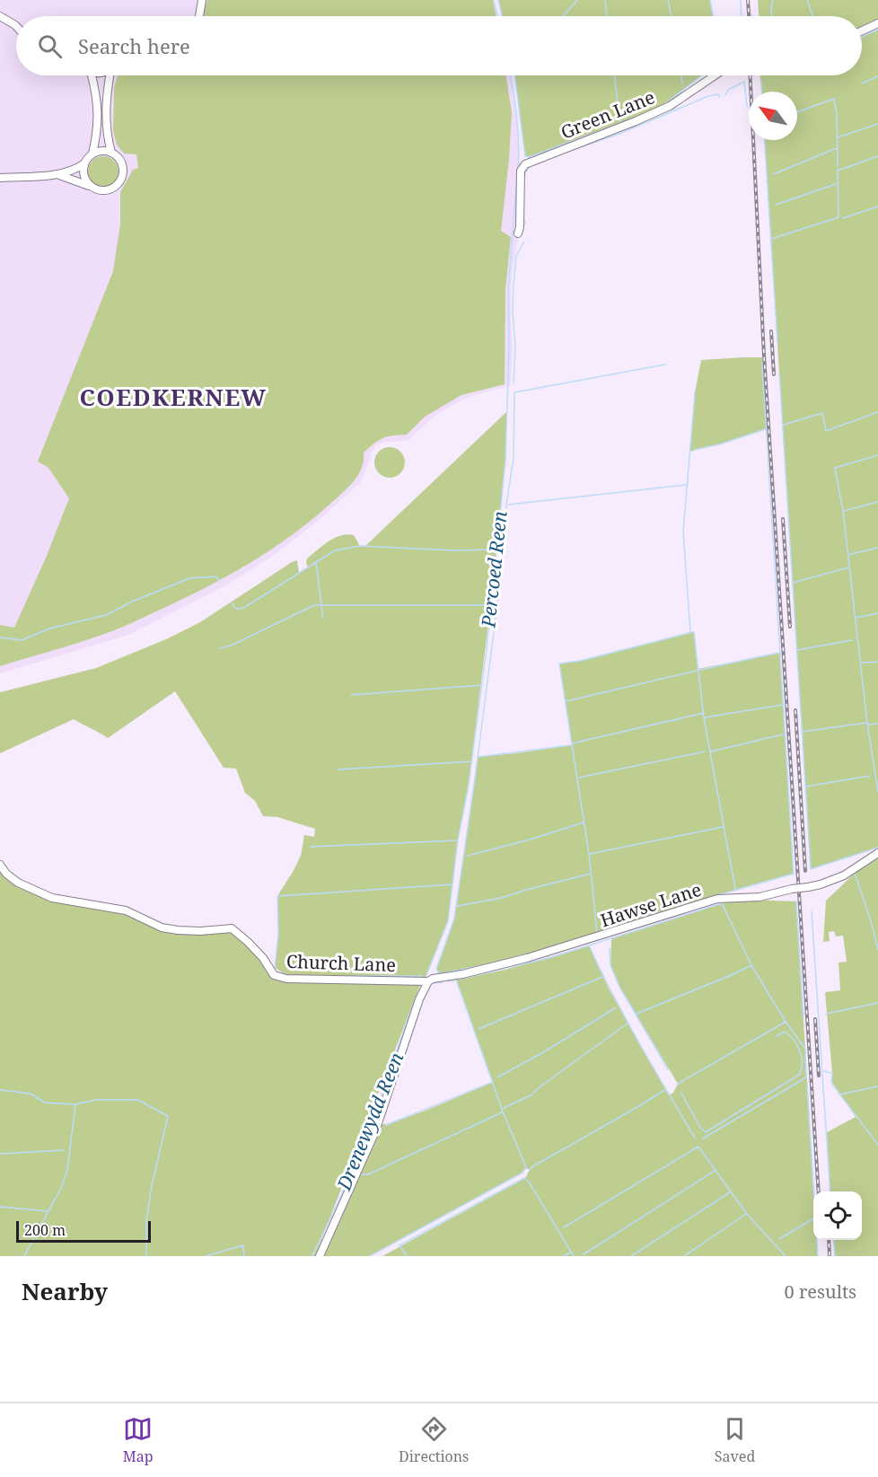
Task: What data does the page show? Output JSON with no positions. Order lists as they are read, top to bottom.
{
  "streets": {
    "street": ["Green Lane", "Hawse Lane", "Church Lane"]
  },
  "crossings": [
    ["Hawse Lane", "Church Lane"]
  ],
  "districts": ["COEDKERNEW"],
  "water": ["Percoed Reen", "Drenewydd Reen"],
  "scale_bar": "200 m",
  "north": "top left",
  "page": {
    "search": "Search here",
    "scale": "200 m",
    "heading": ["Nearby", "0 results"],
    "nav": ["Map", "Directions", "Saved"]
  }
}
